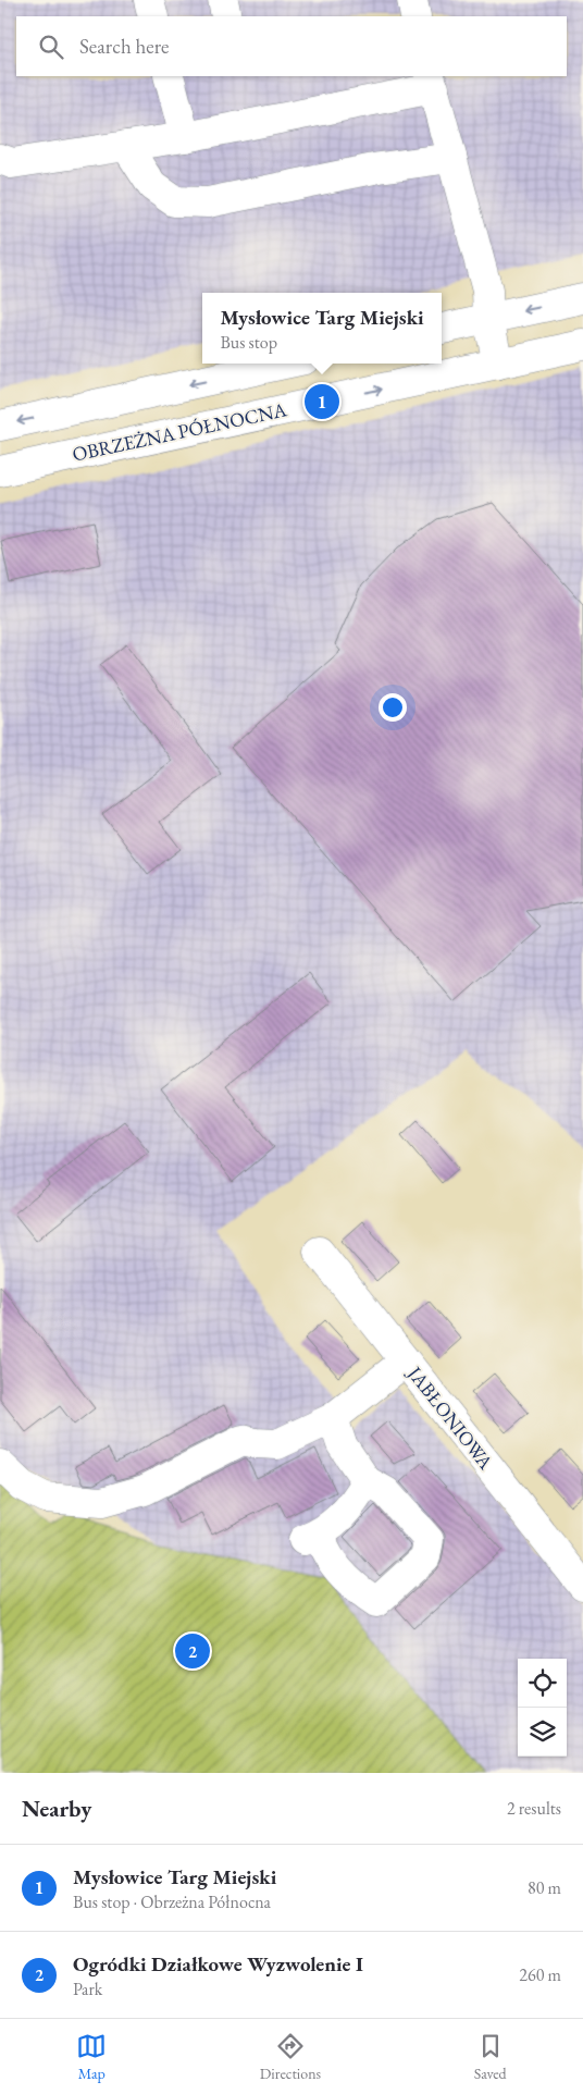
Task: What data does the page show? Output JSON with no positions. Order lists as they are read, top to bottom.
{
  "streets": {
    "street": ["OBRZEŻNA PÓŁNOCNA", "JABŁONIOWA"]
  },
  "page": {
    "search": "Search here",
    "popup": ["Mysłowice Targ Miejski", "Bus stop"],
    "pins": ["1", "2"],
    "heading": ["Nearby", "2 results"],
    "list": [
      {
        "mark": "1",
        "name": "Mysłowice Targ Miejski",
        "note": "Bus stop · Obrzeżna Północna",
        "value": "80 m"
      },
      {
        "mark": "2",
        "name": "Ogródki Działkowe Wyzwolenie I",
        "note": "Park",
        "value": "260 m"
      }
    ],
    "nav": ["Map", "Directions", "Saved"]
  }
}
